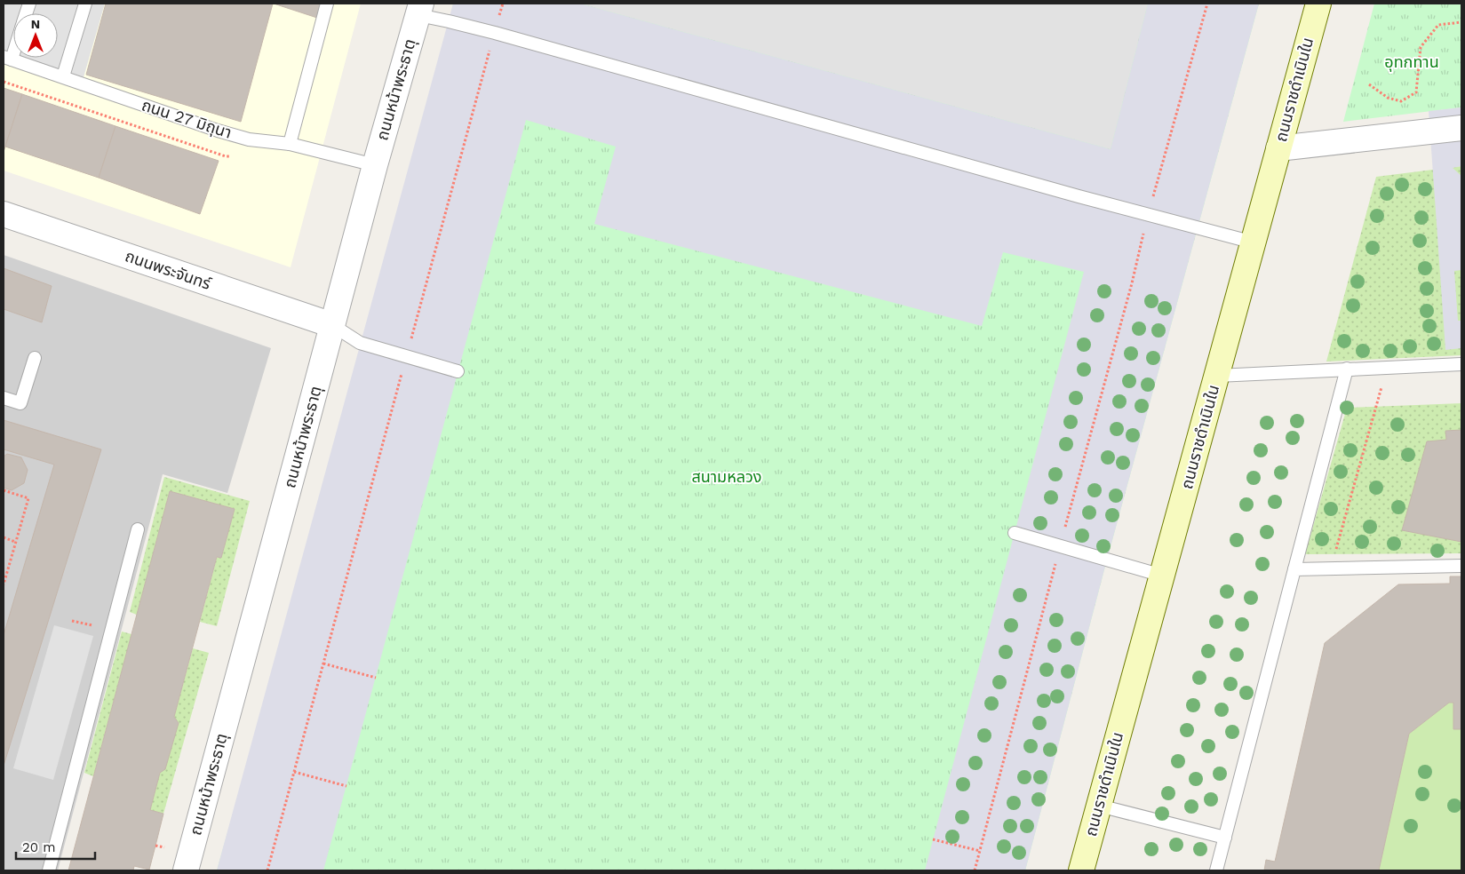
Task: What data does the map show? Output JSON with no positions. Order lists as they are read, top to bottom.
{
  "streets": {
    "main road": ["ถนนราชดำเนินใน"],
    "street": ["ถนนหน้าพระธาตุ", "ถนนพระจันทร์"],
    "lane": ["ถนน 27 มิถุนา"]
  },
  "crossings": [
    ["ถนนหน้าพระธาตุ", "ถนน 27 มิถุนา"],
    ["ถนนหน้าพระธาตุ", "ถนนพระจันทร์"]
  ],
  "parks": ["อุทกทาน", "สนามหลวง"],
  "scale_bar": "20 m",
  "north": "top"
}
